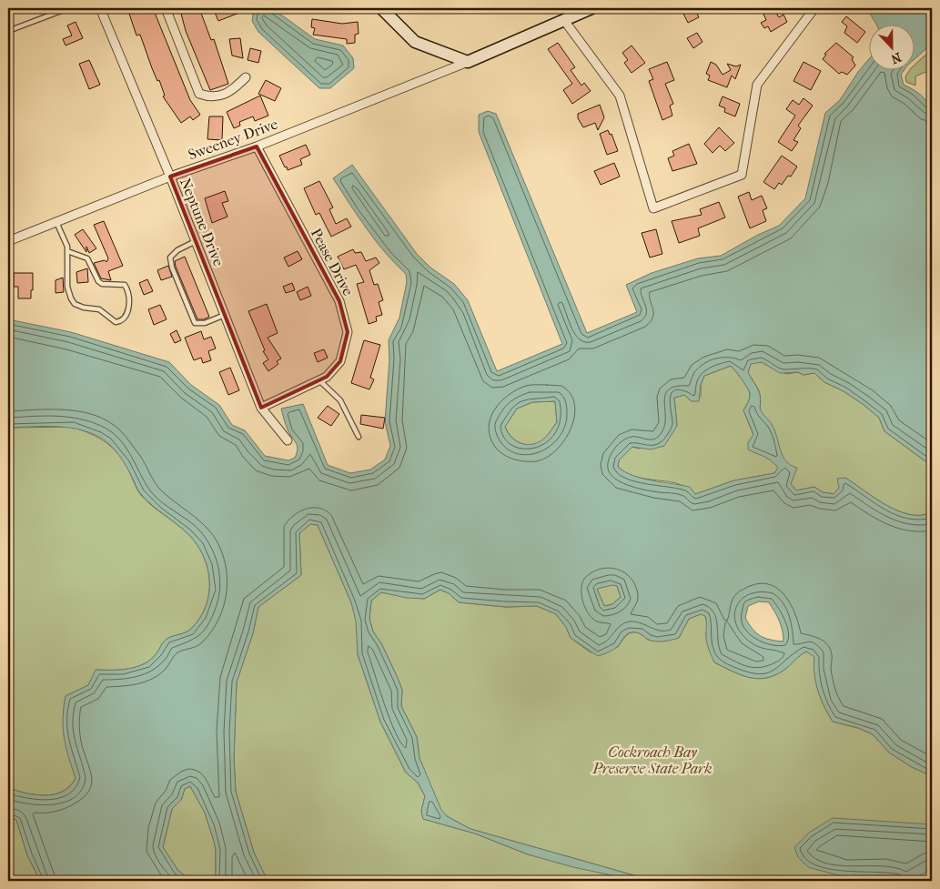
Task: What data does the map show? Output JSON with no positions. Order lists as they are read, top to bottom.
{
  "streets": {
    "street": ["Sweeney Drive", "Neptune Drive", "Pease Drive"]
  },
  "crossings": [
    ["Sweeney Drive", "Neptune Drive"],
    ["Sweeney Drive", "Pease Drive"],
    ["Neptune Drive", "Pease Drive"]
  ],
  "parks": ["Cockroach Bay Preserve State Park"],
  "north": "bottom"
}
